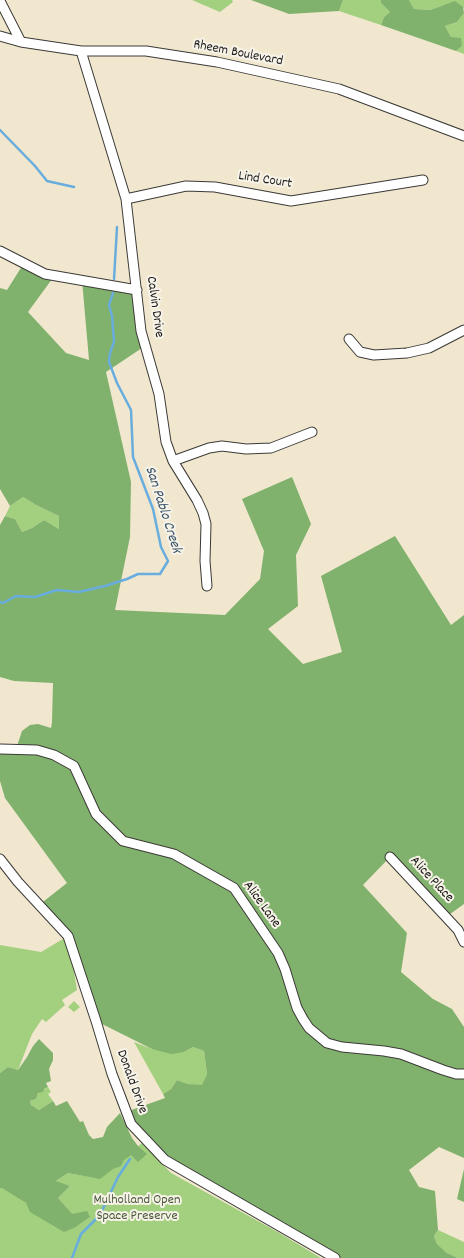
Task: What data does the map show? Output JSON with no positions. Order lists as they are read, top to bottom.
{
  "streets": {
    "street": [
      "Rheem Boulevard",
      "Lind Court",
      "Calvin Drive",
      "Alice Place",
      "Alice Lane",
      "Donald Drive"
    ]
  },
  "crossings": [
    ["Rheem Boulevard", "Calvin Drive"],
    ["Lind Court", "Calvin Drive"]
  ],
  "water": ["San Pablo Creek"],
  "parks": ["Mulholland Open Space Preserve"]
}
